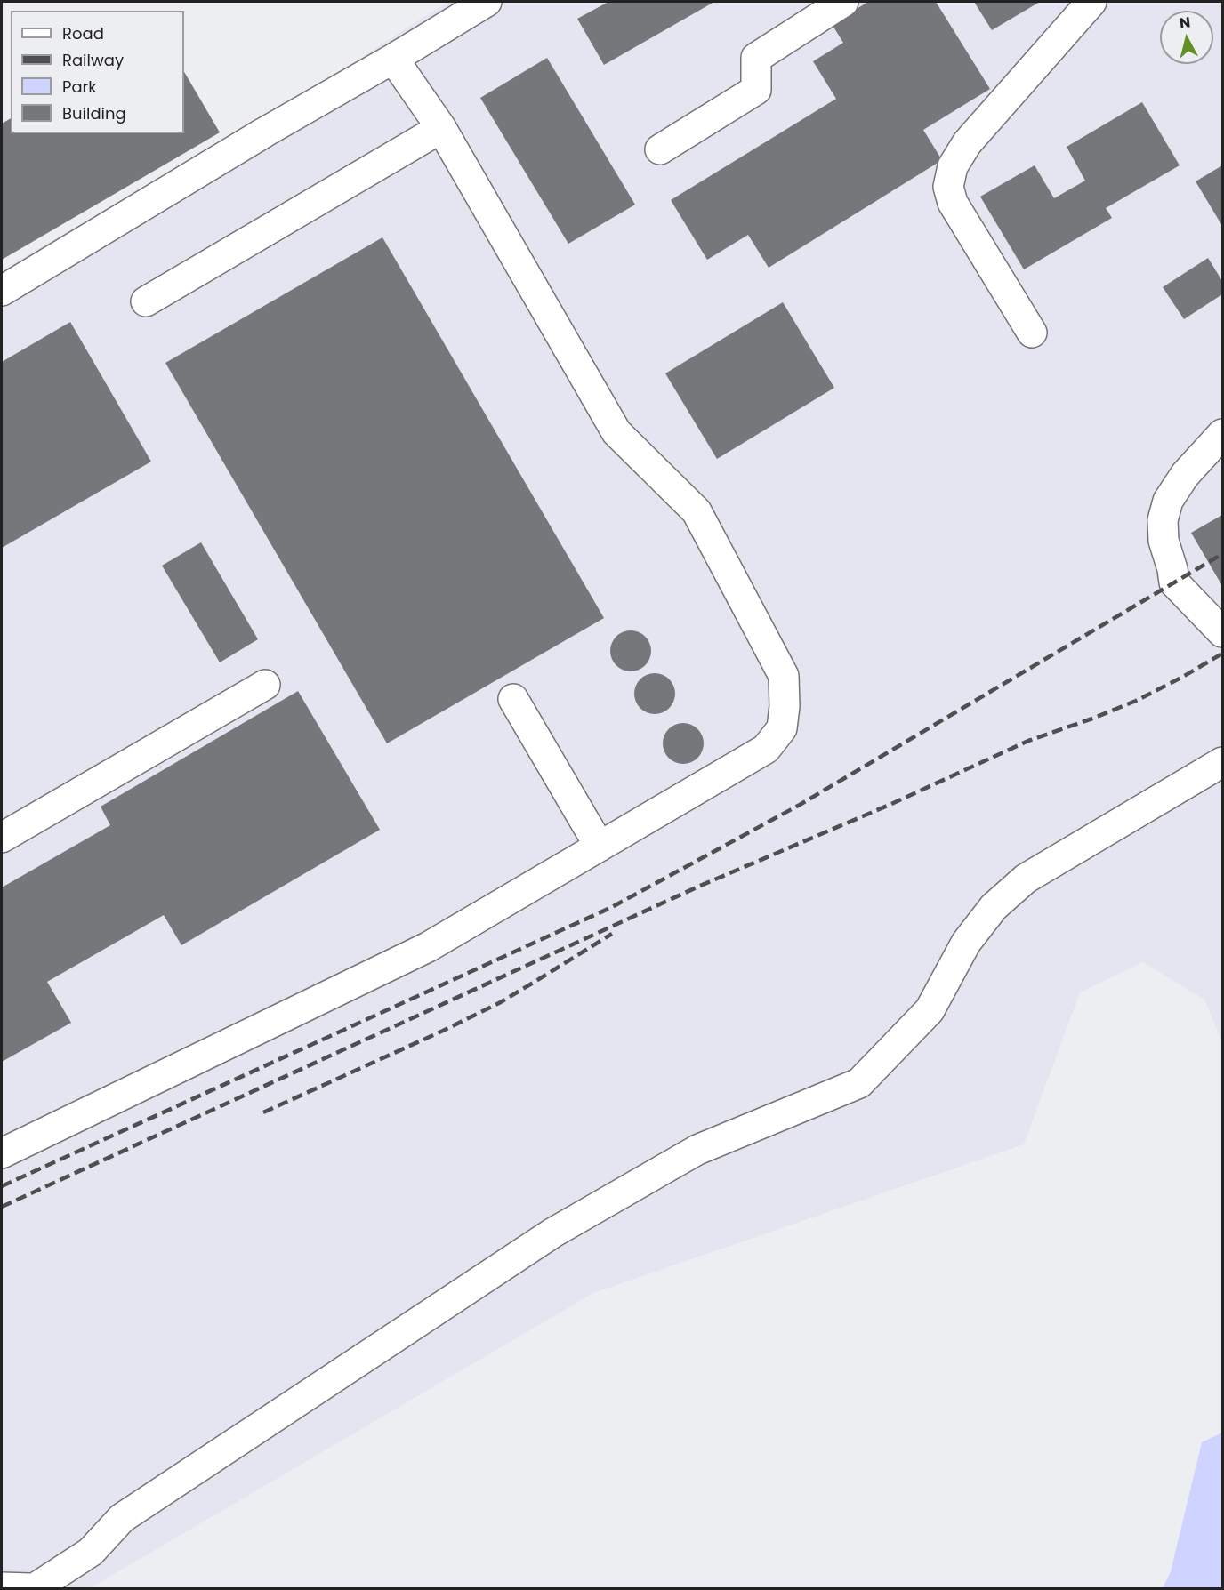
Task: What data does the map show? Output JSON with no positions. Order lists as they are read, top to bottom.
{
  "legend": [
    "Road",
    "Railway",
    "Park",
    "Building"
  ],
  "north": "top"
}
